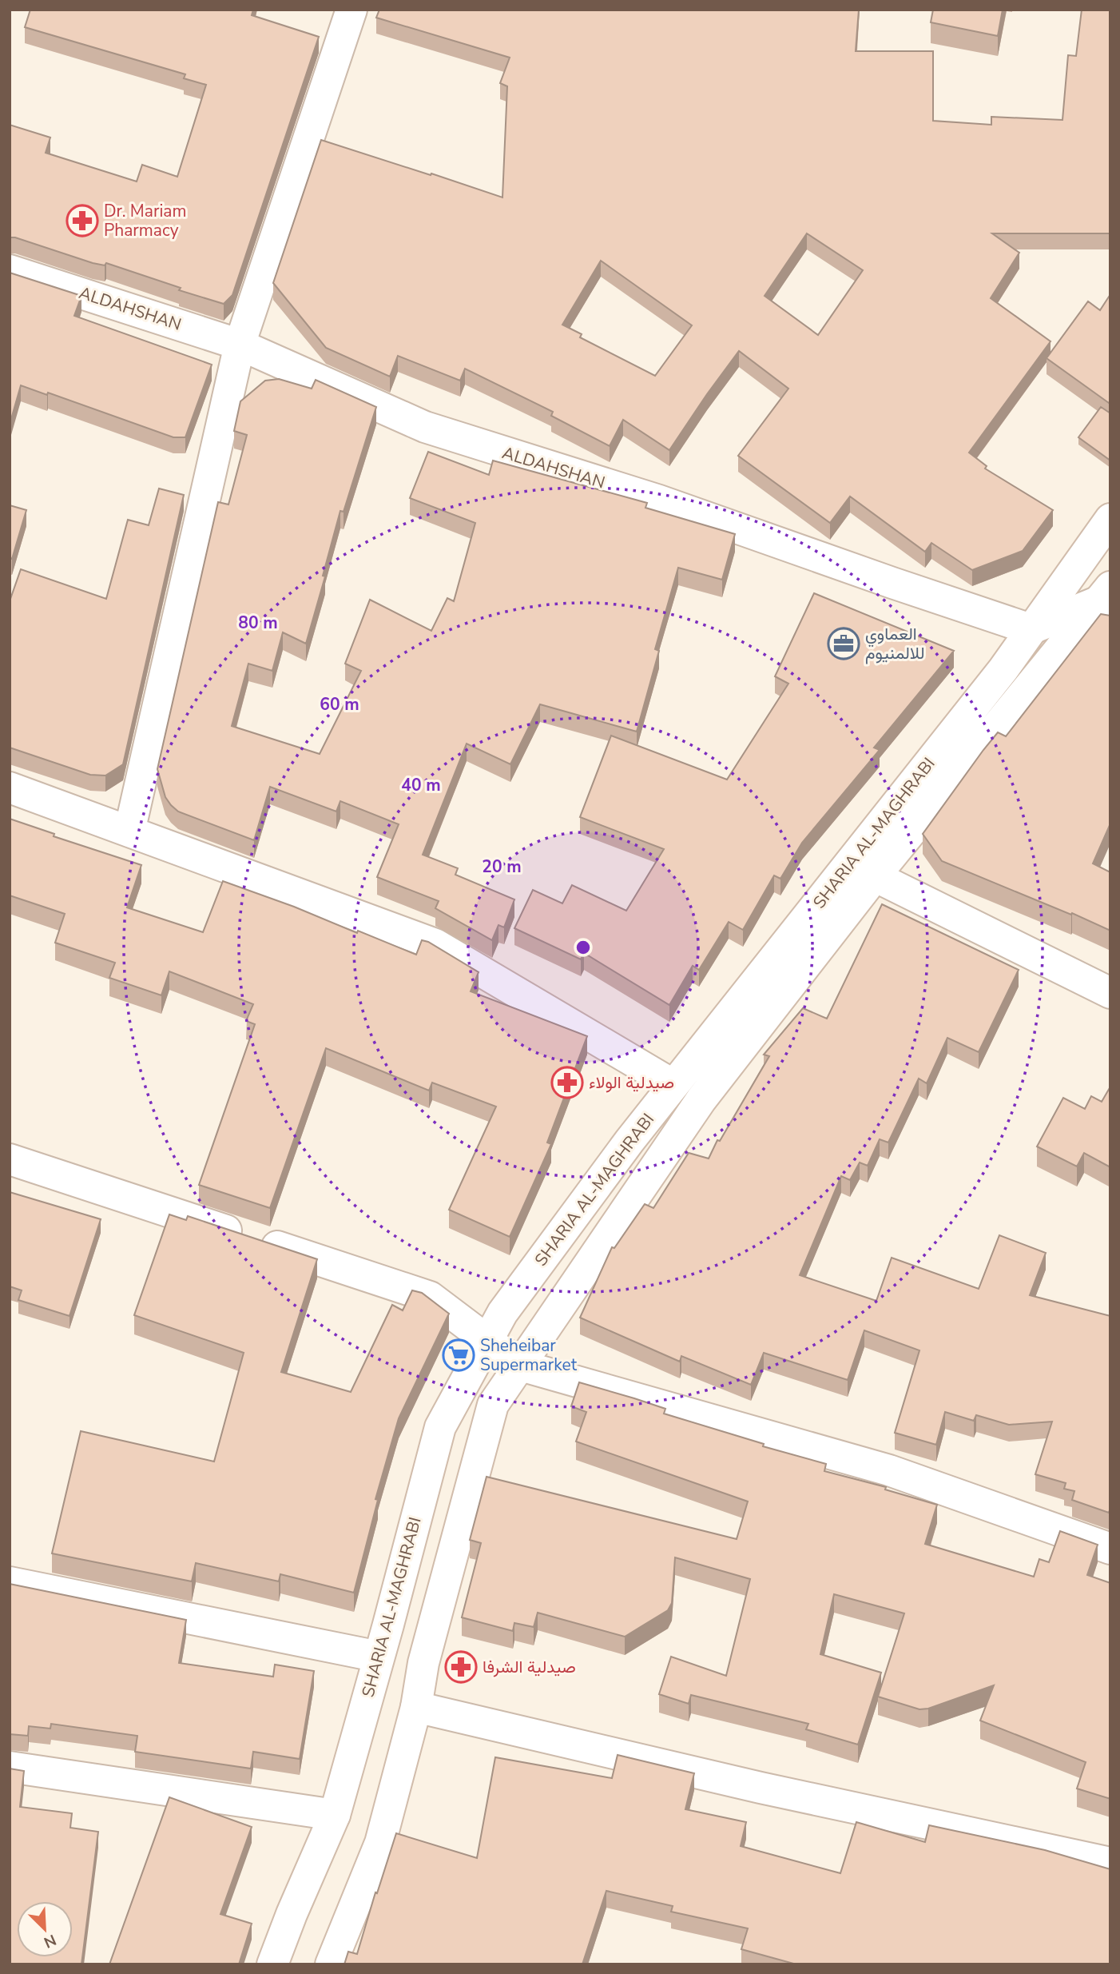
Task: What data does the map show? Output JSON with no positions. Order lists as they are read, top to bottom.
{
  "streets": {
    "street": ["ALDAHSHAN", "SHARIA AL-MAGHRABI"]
  },
  "crossings": [
    ["ALDAHSHAN", "SHARIA AL-MAGHRABI"]
  ],
  "places": {
    "pharmacy": ["Dr. Mariam Pharmacy", "صيدلية الولاء", "صيدلية الشرفا"],
    "office": ["العماوي للالمنيوم"],
    "supermarket": ["Sheheibar Supermarket"]
  },
  "north": "bottom right",
  "rings": [
    "80 m",
    "60 m",
    "40 m",
    "20 m"
  ]
}
